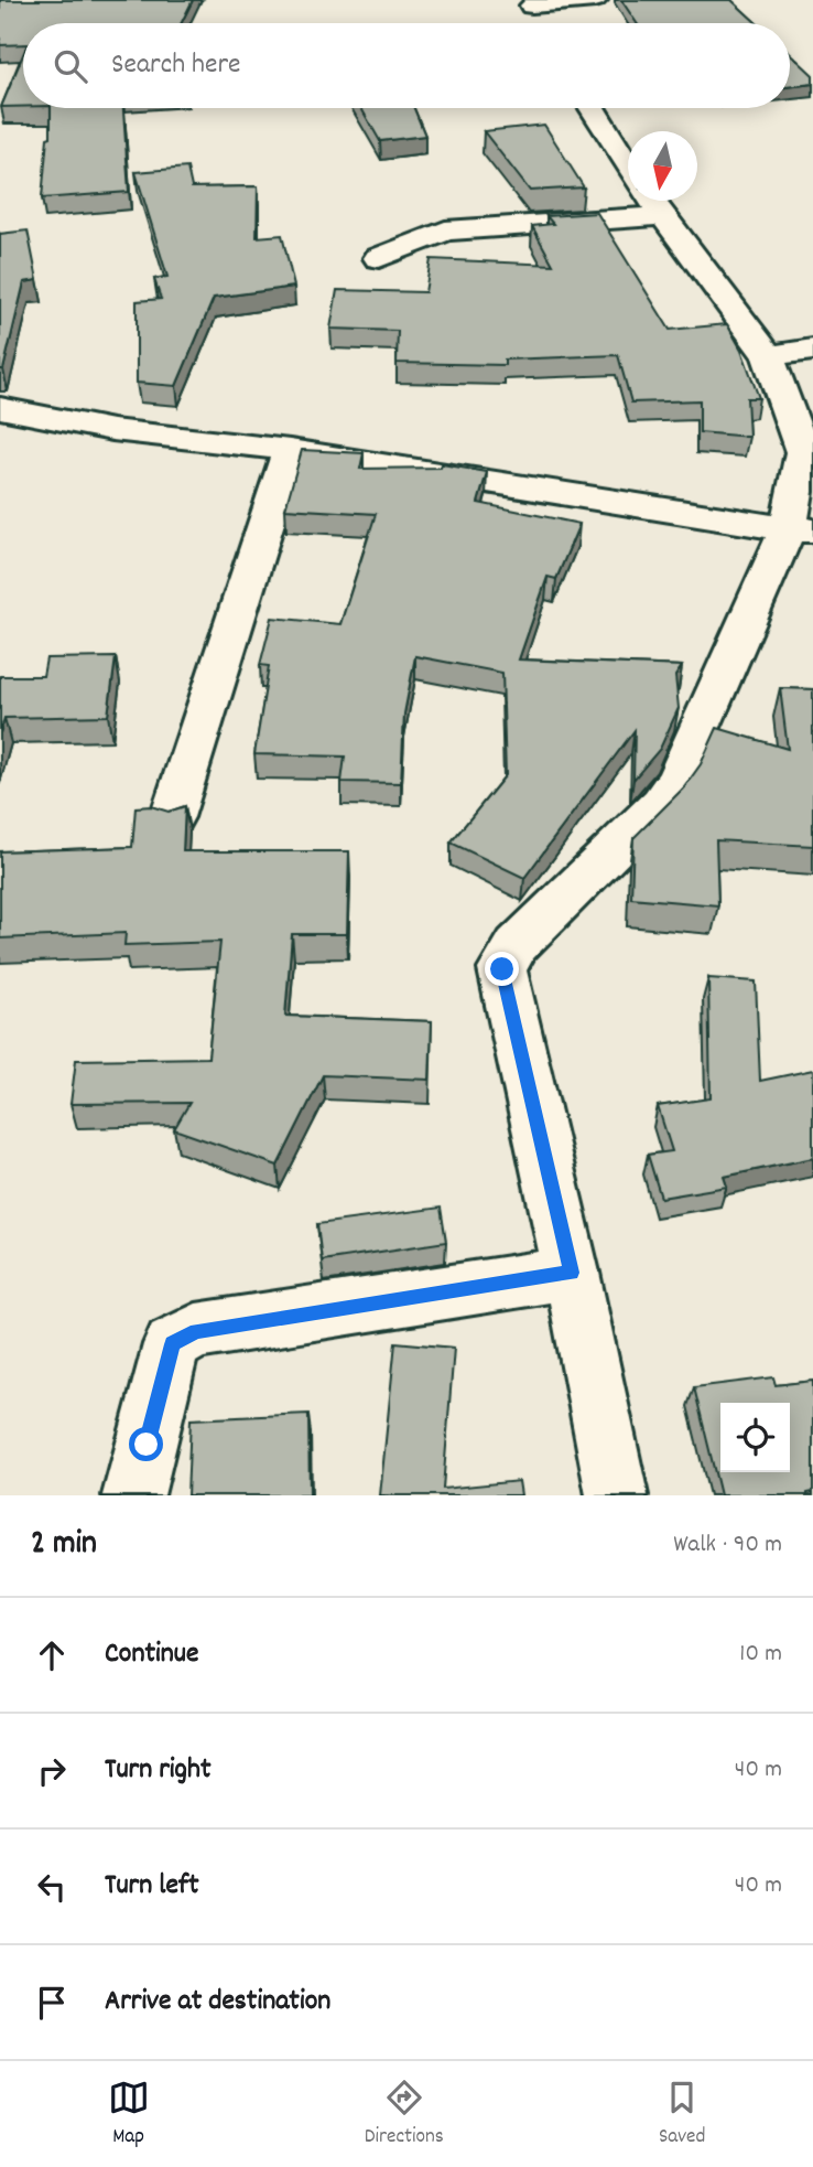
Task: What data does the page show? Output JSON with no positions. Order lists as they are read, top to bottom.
{
  "north": "bottom",
  "page": {
    "search": "Search here",
    "heading": ["2 min", "Walk · 90 m"],
    "list": [
      ["Continue", "10 m"],
      ["Turn right", "40 m"],
      ["Turn left", "40 m"],
      "Arrive at destination"
    ],
    "nav": ["Map", "Directions", "Saved"]
  }
}
